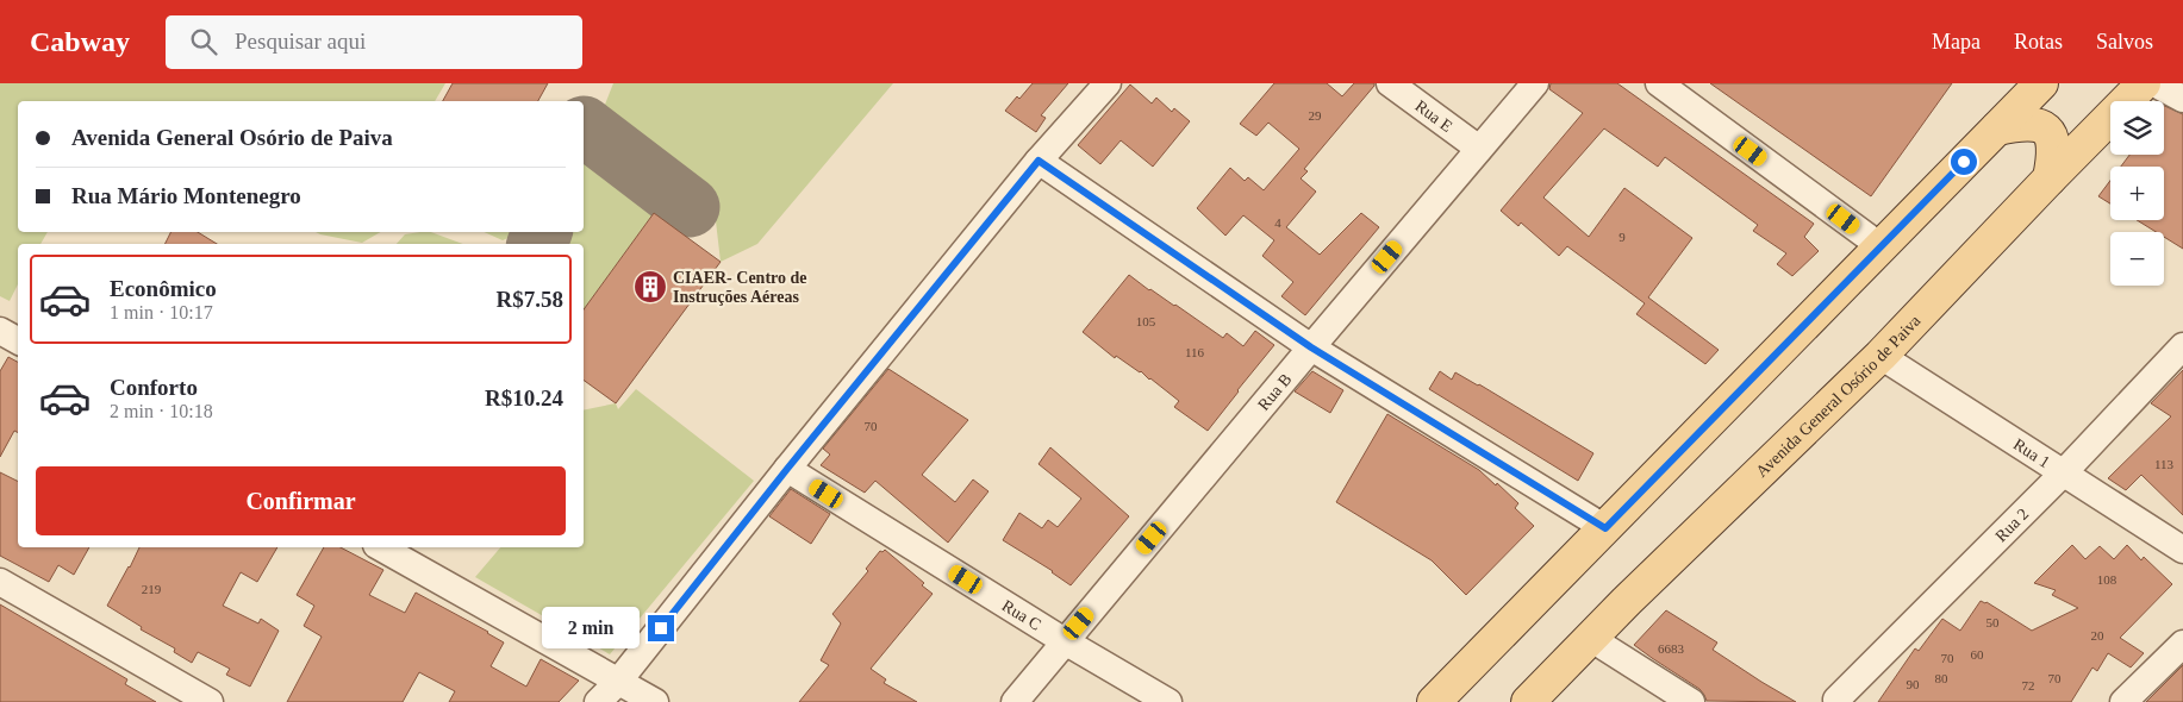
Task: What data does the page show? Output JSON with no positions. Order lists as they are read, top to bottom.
{
  "streets": {
    "main road": ["Avenida General Osório de Paiva"],
    "street": [
      "Rua E",
      "Rua B",
      "Rua 1",
      "Rua 2",
      "Rua C"
    ]
  },
  "crossings": [
    ["Rua E", "Rua B"],
    ["Rua B", "Rua C"],
    ["Avenida General Osório de Paiva", "Rua 1"],
    ["Rua 1", "Rua 2"]
  ],
  "places": {
    "building": ["CIAER- Centro de Instruções Aéreas"]
  },
  "house_numbers": [
    "29",
    "4",
    "9",
    "105",
    "116",
    "70",
    "113",
    "108",
    "219",
    "50",
    "20",
    "6683",
    "60",
    "70",
    "80",
    "70",
    "90",
    "72"
  ],
  "page": {
    "header": "Cabway",
    "search": "Pesquisar aqui",
    "nav": ["Mapa", "Rotas", "Salvos"],
    "map_buttons": ["+", "−"],
    "banner": ["Avenida General Osório de Paiva", "Rua Mário Montenegro"],
    "list": [
      {
        "name": "Econômico",
        "note": "1 min · 10:17",
        "value": "R$7.58"
      },
      {
        "name": "Conforto",
        "note": "2 min · 10:18",
        "value": "R$10.24"
      }
    ],
    "buttons": "Confirmar",
    "bubble": "2 min"
  }
}
